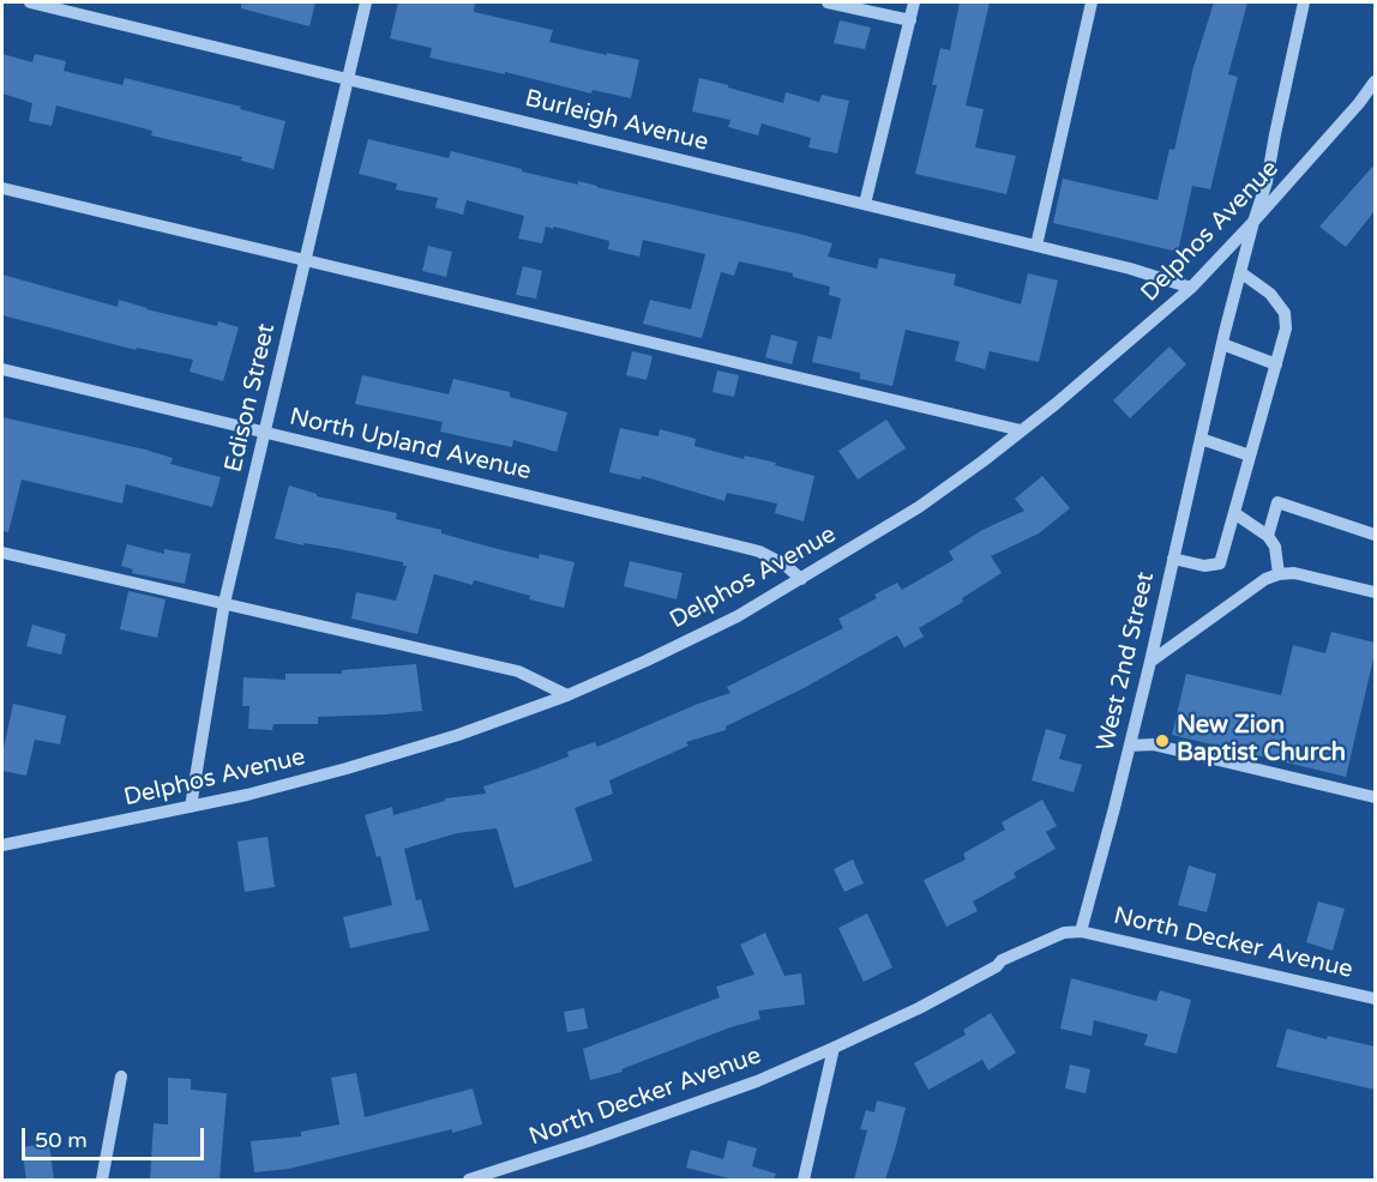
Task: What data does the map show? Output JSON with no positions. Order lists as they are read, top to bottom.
{
  "streets": {
    "street": [
      "Burleigh Avenue",
      "Delphos Avenue",
      "Edison Street",
      "North Upland Avenue",
      "West 2nd Street",
      "North Decker Avenue"
    ]
  },
  "crossings": [
    ["Burleigh Avenue", "Delphos Avenue"],
    ["Burleigh Avenue", "Edison Street"],
    ["Delphos Avenue", "Edison Street"],
    ["Delphos Avenue", "North Upland Avenue"],
    ["Delphos Avenue", "West 2nd Street"],
    ["Edison Street", "North Upland Avenue"],
    ["West 2nd Street", "North Decker Avenue"]
  ],
  "places": ["New Zion Baptist Church"],
  "scale_bar": "50 m"
}
